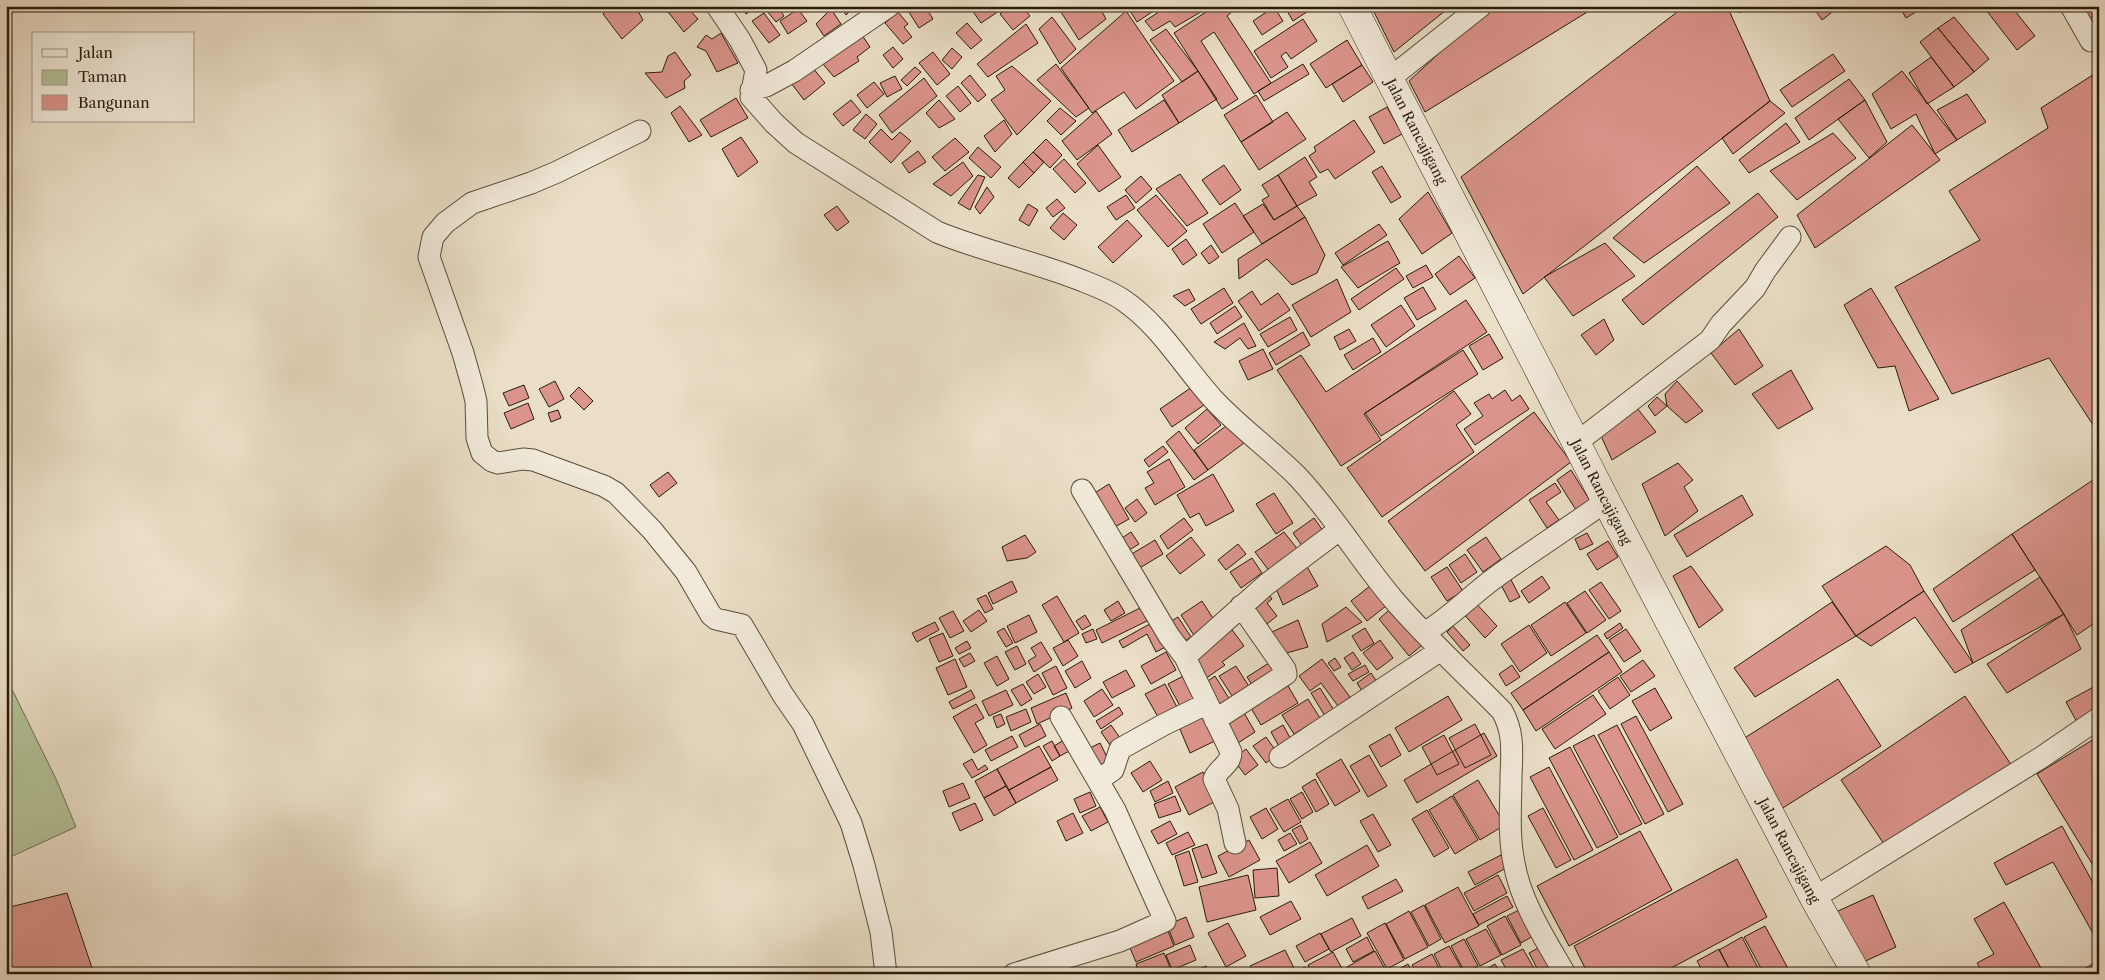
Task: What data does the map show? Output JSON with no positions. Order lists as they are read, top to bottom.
{
  "streets": {
    "main road": ["Jalan Rancajigang"]
  },
  "legend": ["Jalan", "Taman", "Bangunan"]
}
